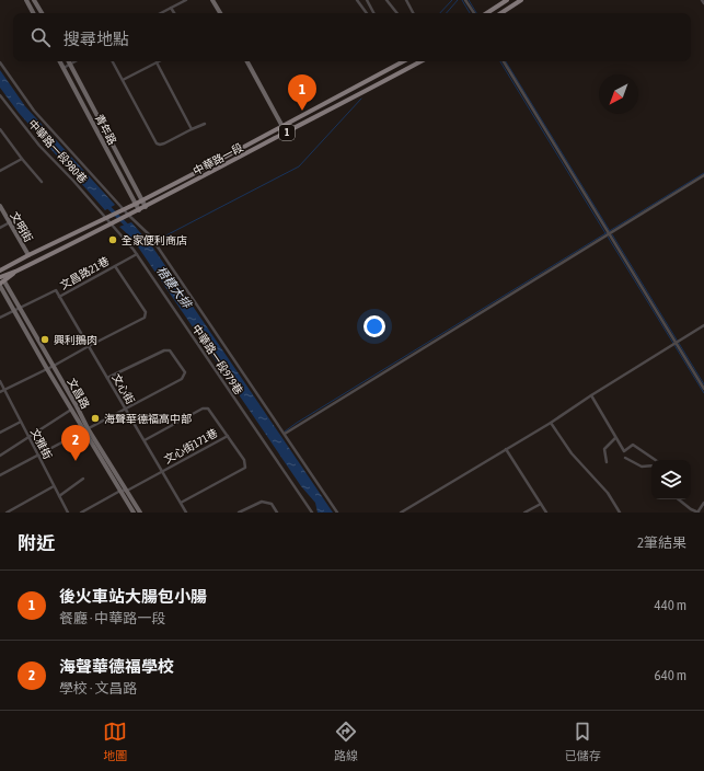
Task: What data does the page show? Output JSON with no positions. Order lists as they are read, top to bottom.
{
  "streets": {
    "main road": ["1", "中華路一段"],
    "street": [
      "青年路",
      "中華路一段980巷",
      "文明街",
      "文昌路21巷",
      "中華路一段979巷",
      "文心街",
      "文昌路",
      "文雅街",
      "文心街171巷"
    ]
  },
  "crossings": [
    ["青年路", "中華路一段"],
    ["中華路一段980巷", "中華路一段"],
    ["中華路一段980巷", "中華路一段979巷"],
    ["中華路一段", "文明街"],
    ["中華路一段", "中華路一段979巷"],
    ["中華路一段", "文昌路"],
    ["文昌路21巷", "中華路一段979巷"],
    ["文昌路21巷", "文心街"],
    ["文昌路21巷", "文昌路"],
    ["文心街", "文心街171巷"],
    ["文昌路", "文心街171巷"]
  ],
  "water": ["梧棲大排"],
  "places": ["全家便利商店", "興利鵝肉", "海聲華德福高中部"],
  "north": "bottom left",
  "page": {
    "search": "搜尋地點",
    "pins": ["1", "2"],
    "heading": ["附近", "2筆結果"],
    "list": [
      {
        "mark": "1",
        "name": "後火車站大腸包小腸",
        "note": "餐廳 · 中華路一段",
        "value": "440 m"
      },
      {
        "mark": "2",
        "name": "海聲華德福學校",
        "note": "學校 · 文昌路",
        "value": "640 m"
      }
    ],
    "nav": ["地圖", "路線", "已儲存"]
  }
}
